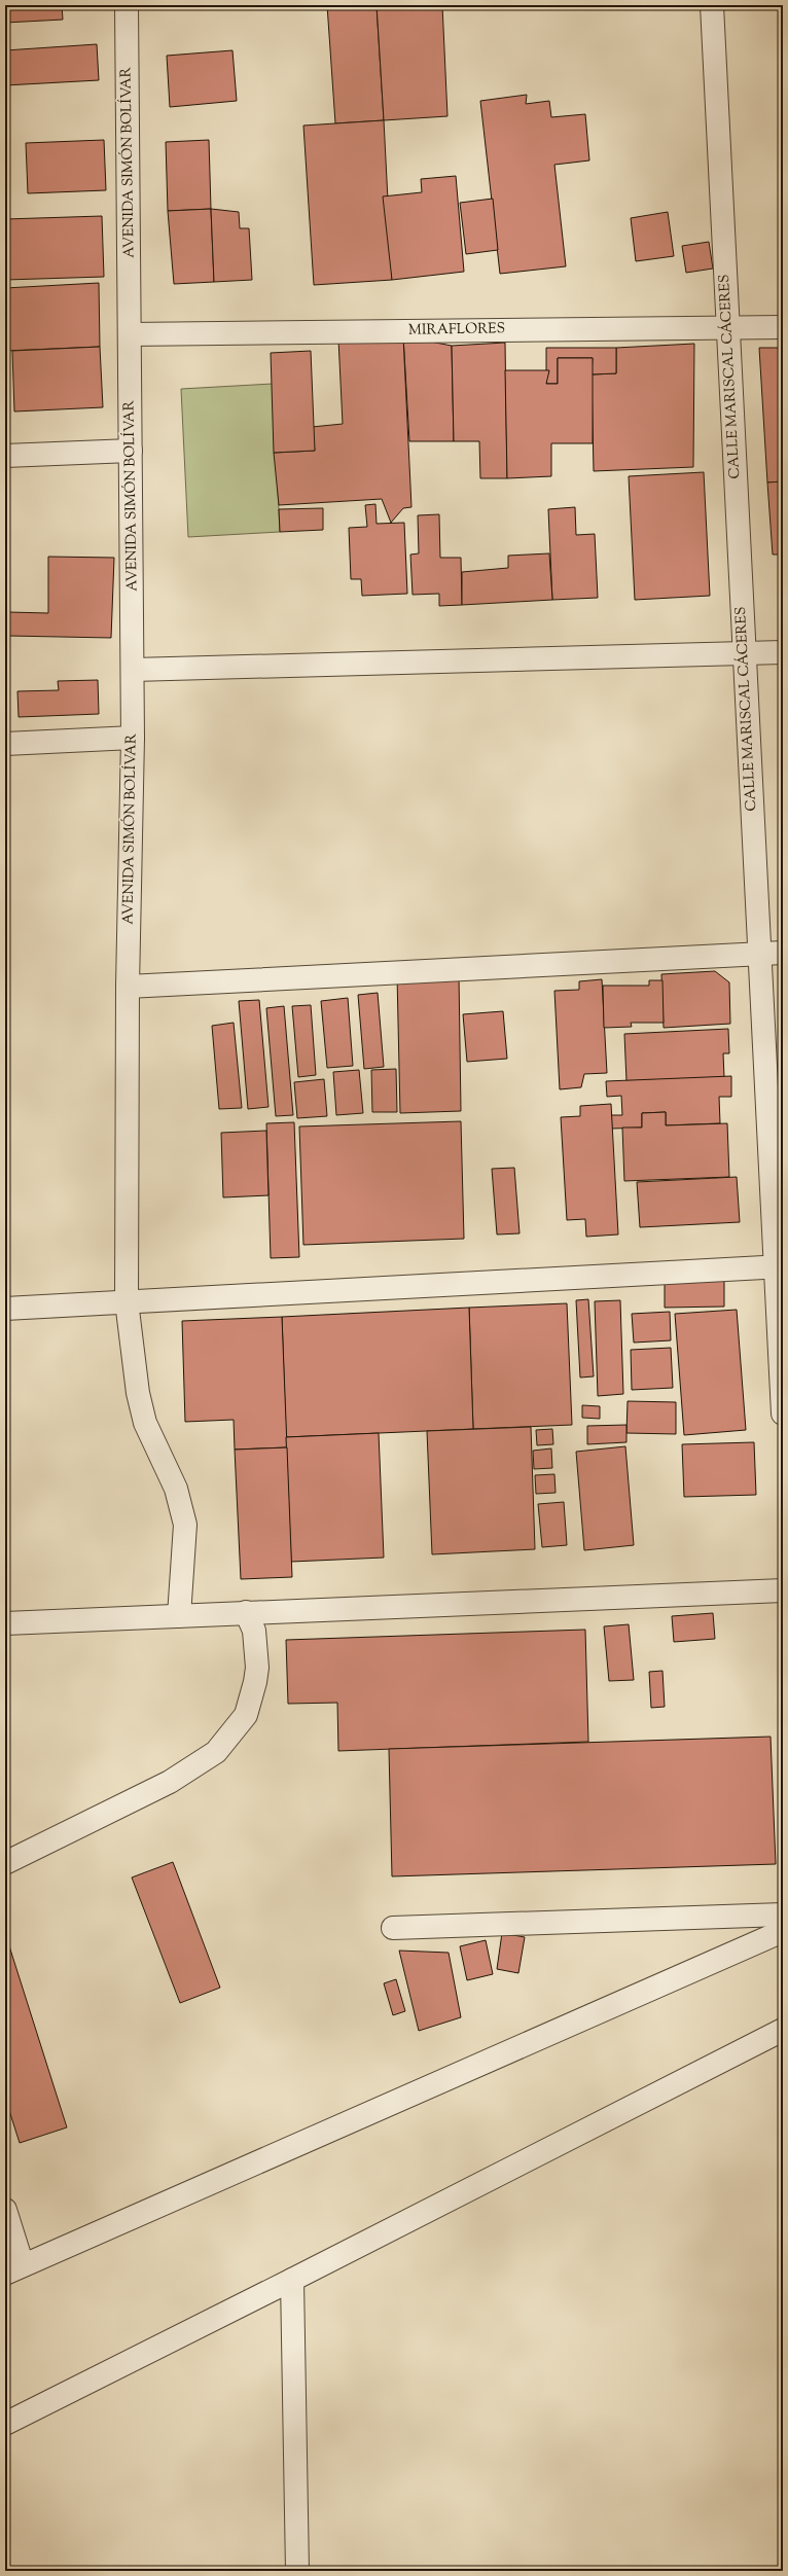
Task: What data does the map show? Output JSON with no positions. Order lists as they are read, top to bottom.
{
  "streets": {
    "street": ["AVENIDA SIMÓN BOLÍVAR", "MIRAFLORES", "CALLE MARISCAL CÁCERES"]
  },
  "crossings": [
    ["AVENIDA SIMÓN BOLÍVAR", "MIRAFLORES"],
    ["MIRAFLORES", "CALLE MARISCAL CÁCERES"]
  ]
}
